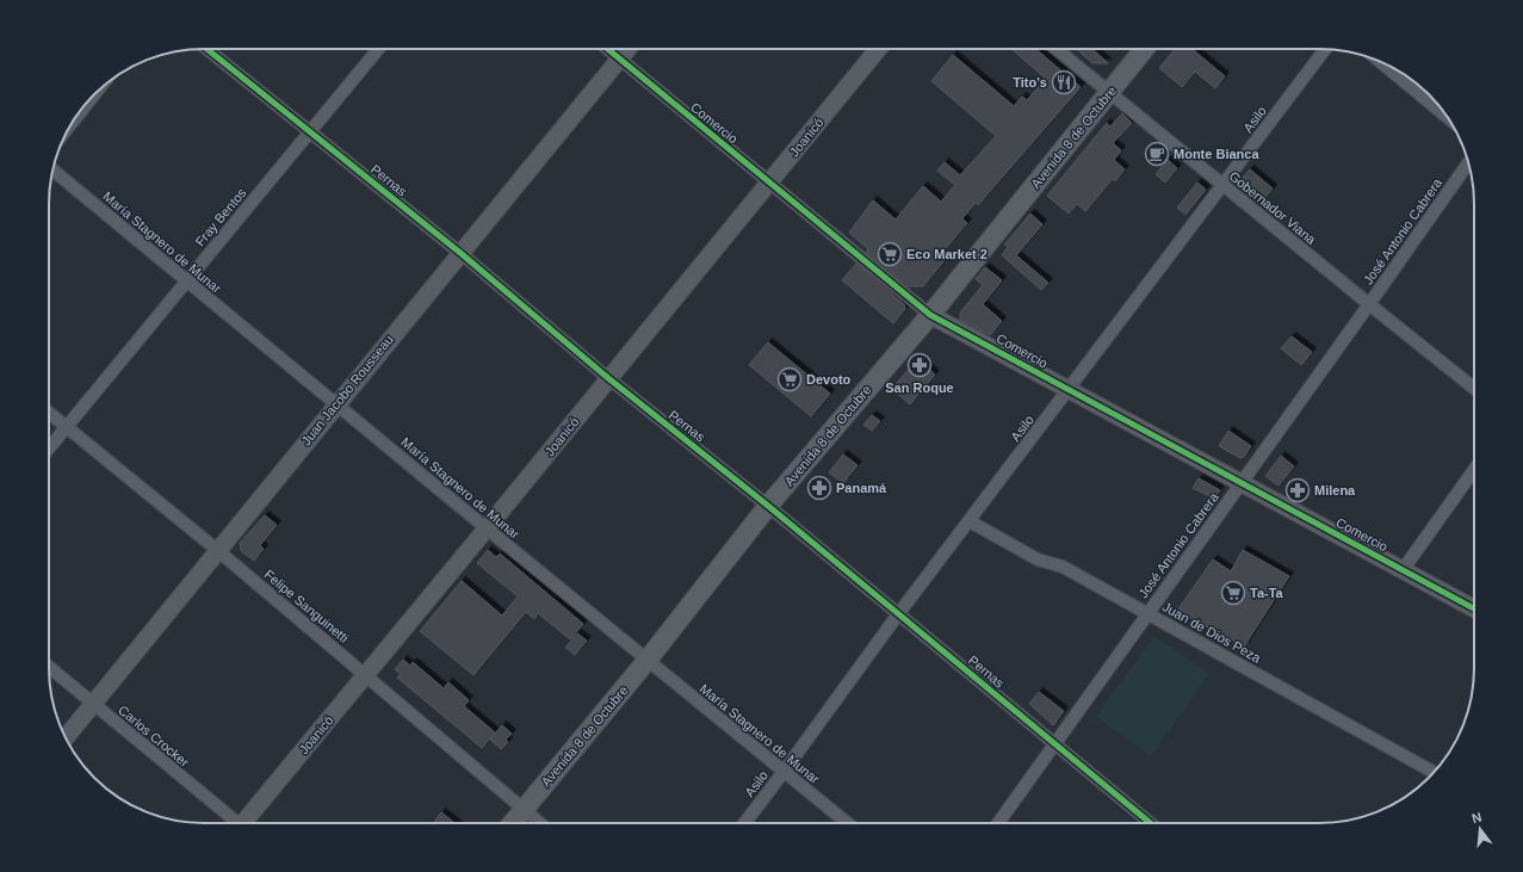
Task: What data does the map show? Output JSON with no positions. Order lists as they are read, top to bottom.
{
  "streets": {
    "main road": ["Avenida 8 de Octubre"],
    "street": [
      "Asilo",
      "Comercio",
      "Joanicó",
      "Pernas",
      "Gobernador Viana",
      "Fray Bentos",
      "José Antonio Cabrera",
      "María Stagnero de Munar",
      "Juan Jacobo Rousseau",
      "Felipe Sanguinetti",
      "Juan de Dios Peza",
      "Carlos Crocker"
    ]
  },
  "crossings": [
    ["Asilo", "Comercio"],
    ["Asilo", "Pernas"],
    ["Asilo", "Gobernador Viana"],
    ["Asilo", "María Stagnero de Munar"],
    ["Asilo", "Juan de Dios Peza"],
    ["Comercio", "Joanicó"],
    ["Comercio", "Avenida 8 de Octubre"],
    ["Comercio", "José Antonio Cabrera"],
    ["Comercio", "Juan Jacobo Rousseau"],
    ["Joanicó", "Pernas"],
    ["Joanicó", "María Stagnero de Munar"],
    ["Joanicó", "Felipe Sanguinetti"],
    ["Avenida 8 de Octubre", "Pernas"],
    ["Avenida 8 de Octubre", "Gobernador Viana"],
    ["Avenida 8 de Octubre", "María Stagnero de Munar"],
    ["Avenida 8 de Octubre", "Felipe Sanguinetti"],
    ["Pernas", "Fray Bentos"],
    ["Pernas", "José Antonio Cabrera"],
    ["Pernas", "Juan Jacobo Rousseau"],
    ["Gobernador Viana", "José Antonio Cabrera"],
    ["Fray Bentos", "María Stagnero de Munar"],
    ["Fray Bentos", "Felipe Sanguinetti"],
    ["José Antonio Cabrera", "Juan de Dios Peza"],
    ["María Stagnero de Munar", "Juan Jacobo Rousseau"],
    ["Juan Jacobo Rousseau", "Felipe Sanguinetti"],
    ["Juan Jacobo Rousseau", "Carlos Crocker"]
  ],
  "places": {
    "restaurant": ["Tito's"],
    "cafe": ["Monte Bianca"],
    "supermarket": ["Eco Market 2", "Devoto", "Ta-Ta"],
    "pharmacy": ["San Roque", "Panamá", "Milena"]
  },
  "north": "top"
}
